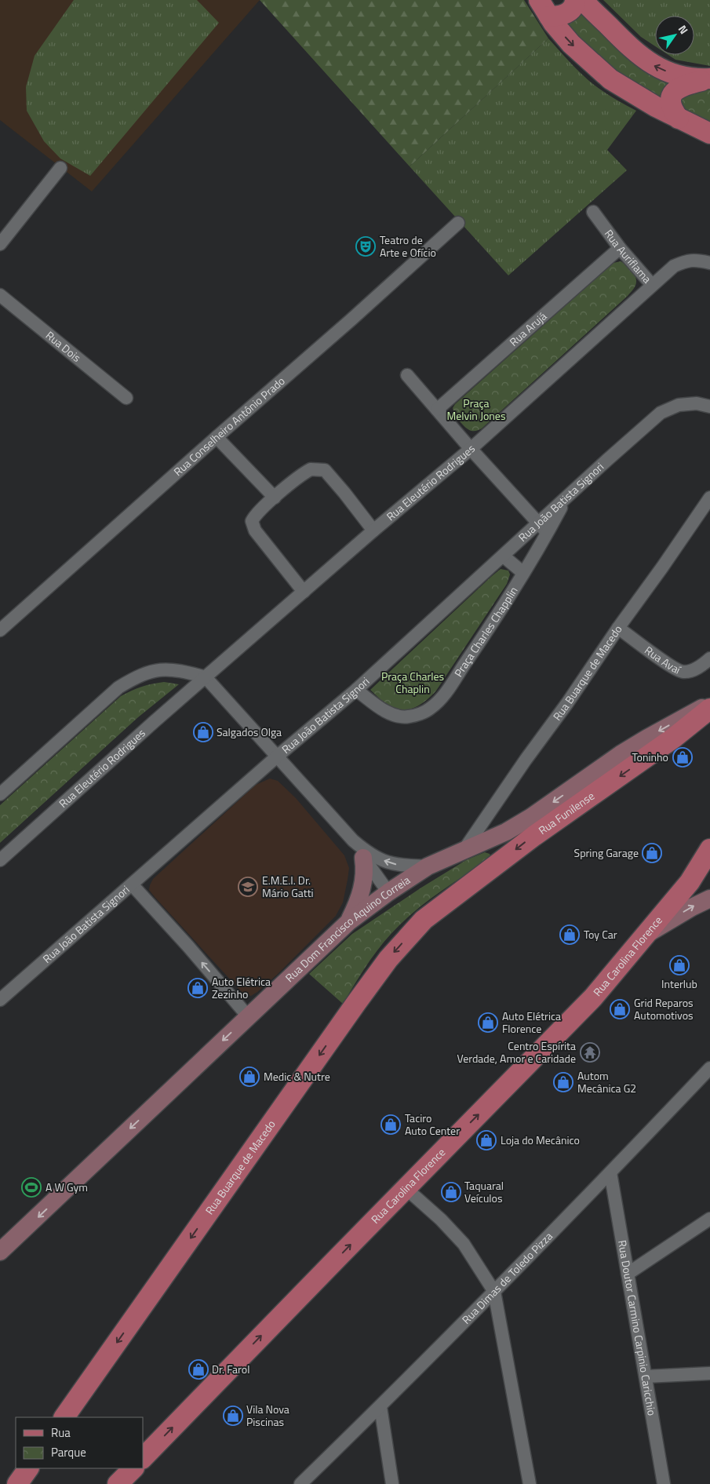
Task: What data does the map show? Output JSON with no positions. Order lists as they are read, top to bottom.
{
  "streets": {
    "main road": ["Rua Buarque de Macedo", "Rua Funilense", "Rua Carolina Florence"],
    "street": [
      "Rua Auriflama",
      "Rua Arujá",
      "Rua Dois",
      "Rua Conselheiro Antônio Prado",
      "Rua Eleutério Rodrigues",
      "Rua João Batista Signori",
      "Praça Charles Chapplin",
      "Rua Avaí",
      "Rua Dom Francisco Aquino Correia",
      "Rua Dimas de Toledo Pizza",
      "Rua Doutor Carmino Carpinio Caricchio"
    ]
  },
  "crossings": [
    ["Rua Auriflama", "Rua Arujá"],
    ["Rua Auriflama", "Rua Eleutério Rodrigues"],
    ["Rua João Batista Signori", "Praça Charles Chapplin"],
    ["Rua Avaí", "Rua Buarque de Macedo"],
    ["Rua Buarque de Macedo", "Rua Funilense"],
    ["Rua Buarque de Macedo", "Rua Dom Francisco Aquino Correia"],
    ["Rua Dimas de Toledo Pizza", "Rua Doutor Carmino Carpinio Caricchio"]
  ],
  "one_way": [
    "Rua Buarque de Macedo",
    "Rua Funilense",
    "Rua Dom Francisco Aquino Correia",
    "Rua Carolina Florence"
  ],
  "parks": ["Praça Melvin Jones", "Praça Charles Chaplin"],
  "places": {
    "theatre": ["Teatro de Arte e Ofício"],
    "shop": [
      "Salgados Olga",
      "Toninho",
      "Spring Garage",
      "Toy Car",
      "Interlub",
      "Auto Elétrica Zezinho",
      "Grid Reparos Automotivos",
      "Auto Elétrica Florence",
      "Medic & Nutre",
      "Autom Mecânica G2",
      "Taciro Auto Center",
      "Loja do Mecânico",
      "Taquaral Veículos",
      "Dr. Farol",
      "Vila Nova Piscinas"
    ],
    "school or university": ["E.M.E.I. Dr. Mário Gatti"],
    "temple": ["Centro Espírita Verdade, Amor e Caridade"],
    "sports": ["A W Gym"]
  },
  "legend": ["Rua", "Parque"],
  "north": "top right"
}
